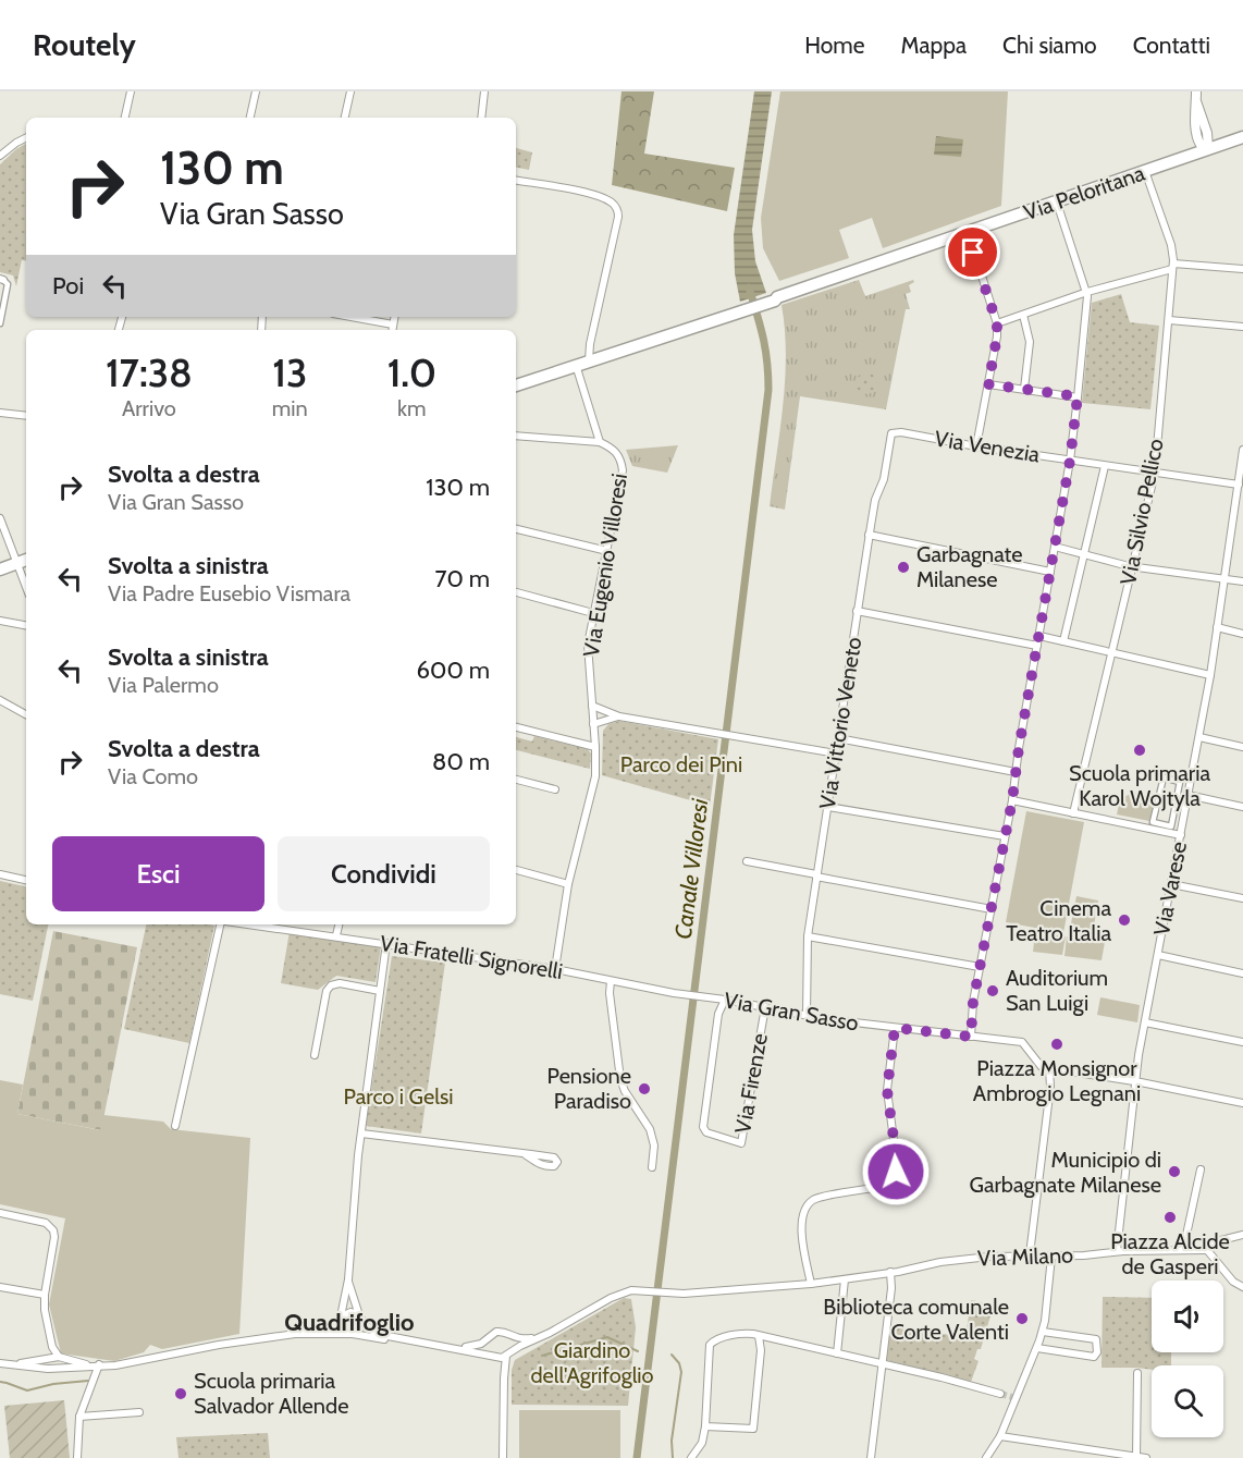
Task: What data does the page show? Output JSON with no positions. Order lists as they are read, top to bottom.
{
  "streets": {
    "main road": ["Via Peloritana"],
    "street": [
      "Via Venezia",
      "Via Silvio Pellico",
      "Via Eugenio Villoresi",
      "Via Vittorio Veneto",
      "Via Varese",
      "Via Fratelli Signorelli",
      "Via Gran Sasso",
      "Via Firenze",
      "Via Milano"
    ]
  },
  "crossings": [
    ["Via Peloritana", "Via Silvio Pellico"],
    ["Via Peloritana", "Via Eugenio Villoresi"],
    ["Via Venezia", "Via Silvio Pellico"],
    ["Via Venezia", "Via Vittorio Veneto"],
    ["Via Venezia", "Via Varese"],
    ["Via Eugenio Villoresi", "Via Fratelli Signorelli"],
    ["Via Vittorio Veneto", "Via Gran Sasso"],
    ["Via Varese", "Via Milano"],
    ["Via Fratelli Signorelli", "Via Gran Sasso"],
    ["Via Gran Sasso", "Via Firenze"]
  ],
  "districts": ["Quadrifoglio"],
  "water": ["Canale Villoresi"],
  "parks": ["Parco dei Pini", "Parco i Gelsi", "Giardino dell'Agrifoglio"],
  "places": [
    "Garbagnate Milanese",
    "Scuola primaria Karol Wojtyla",
    "Cinema Teatro Italia",
    "Auditorium San Luigi",
    "Piazza Monsignor Ambrogio Legnani",
    "Pensione Paradiso",
    "Municipio di Garbagnate Milanese",
    "Piazza Alcide de Gasperi",
    "Biblioteca comunale Corte Valenti",
    "Scuola primaria Salvador Allende"
  ],
  "page": {
    "header": "Routely",
    "nav": [
      "Home",
      "Mappa",
      "Chi siamo",
      "Contatti"
    ],
    "turn": ["130 m", "Via Gran Sasso"],
    "then": "Poi",
    "eta": [
      "17:38",
      "Arrivo",
      "13",
      "min",
      "1.0",
      "km"
    ],
    "list": [
      {
        "name": "Svolta a destra",
        "note": "Via Gran Sasso",
        "value": "130 m"
      },
      {
        "name": "Svolta a sinistra",
        "note": "Via Padre Eusebio Vismara",
        "value": "70 m"
      },
      {
        "name": "Svolta a sinistra",
        "note": "Via Palermo",
        "value": "600 m"
      },
      {
        "name": "Svolta a destra",
        "note": "Via Como",
        "value": "80 m"
      }
    ],
    "buttons": ["Esci", "Condividi"]
  }
}
